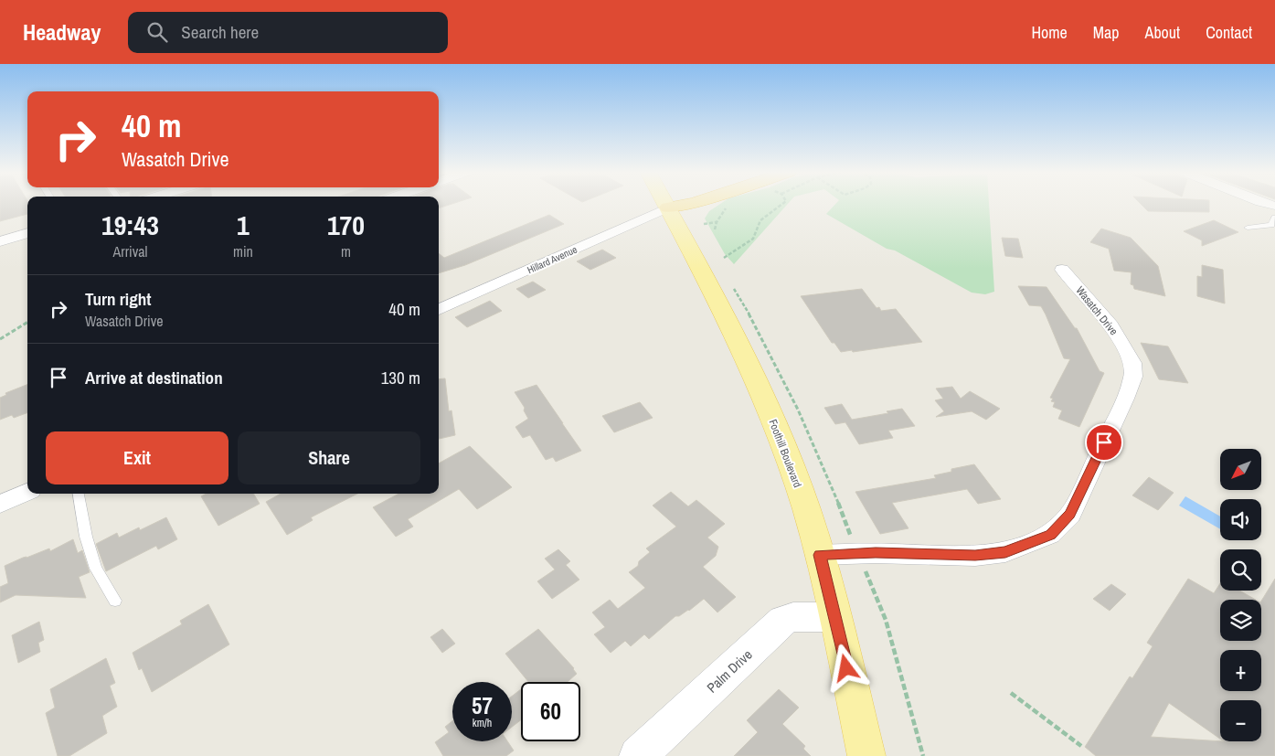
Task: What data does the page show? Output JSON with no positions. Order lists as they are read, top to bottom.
{
  "streets": {
    "highway": ["Hillard Avenue"],
    "main road": ["Foothill Boulevard"],
    "street": ["Wasatch Drive", "Palm Drive"]
  },
  "crossings": [
    ["Hillard Avenue", "Foothill Boulevard"],
    ["Wasatch Drive", "Foothill Boulevard"],
    ["Foothill Boulevard", "Palm Drive"]
  ],
  "north": "bottom left",
  "page": {
    "header": "Headway",
    "search": "Search here",
    "nav": [
      "Home",
      "Map",
      "About",
      "Contact"
    ],
    "turn": ["40 m", "Wasatch Drive"],
    "eta": [
      "19:43",
      "Arrival",
      "1",
      "min",
      "170",
      "m"
    ],
    "list": [
      {
        "name": "Turn right",
        "note": "Wasatch Drive",
        "value": "40 m"
      },
      {
        "name": "Arrive at destination",
        "value": "130 m"
      }
    ],
    "buttons": ["Exit", "Share"],
    "map_buttons": ["+", "−"],
    "speed": "57 km/h",
    "limit": "60"
  }
}
